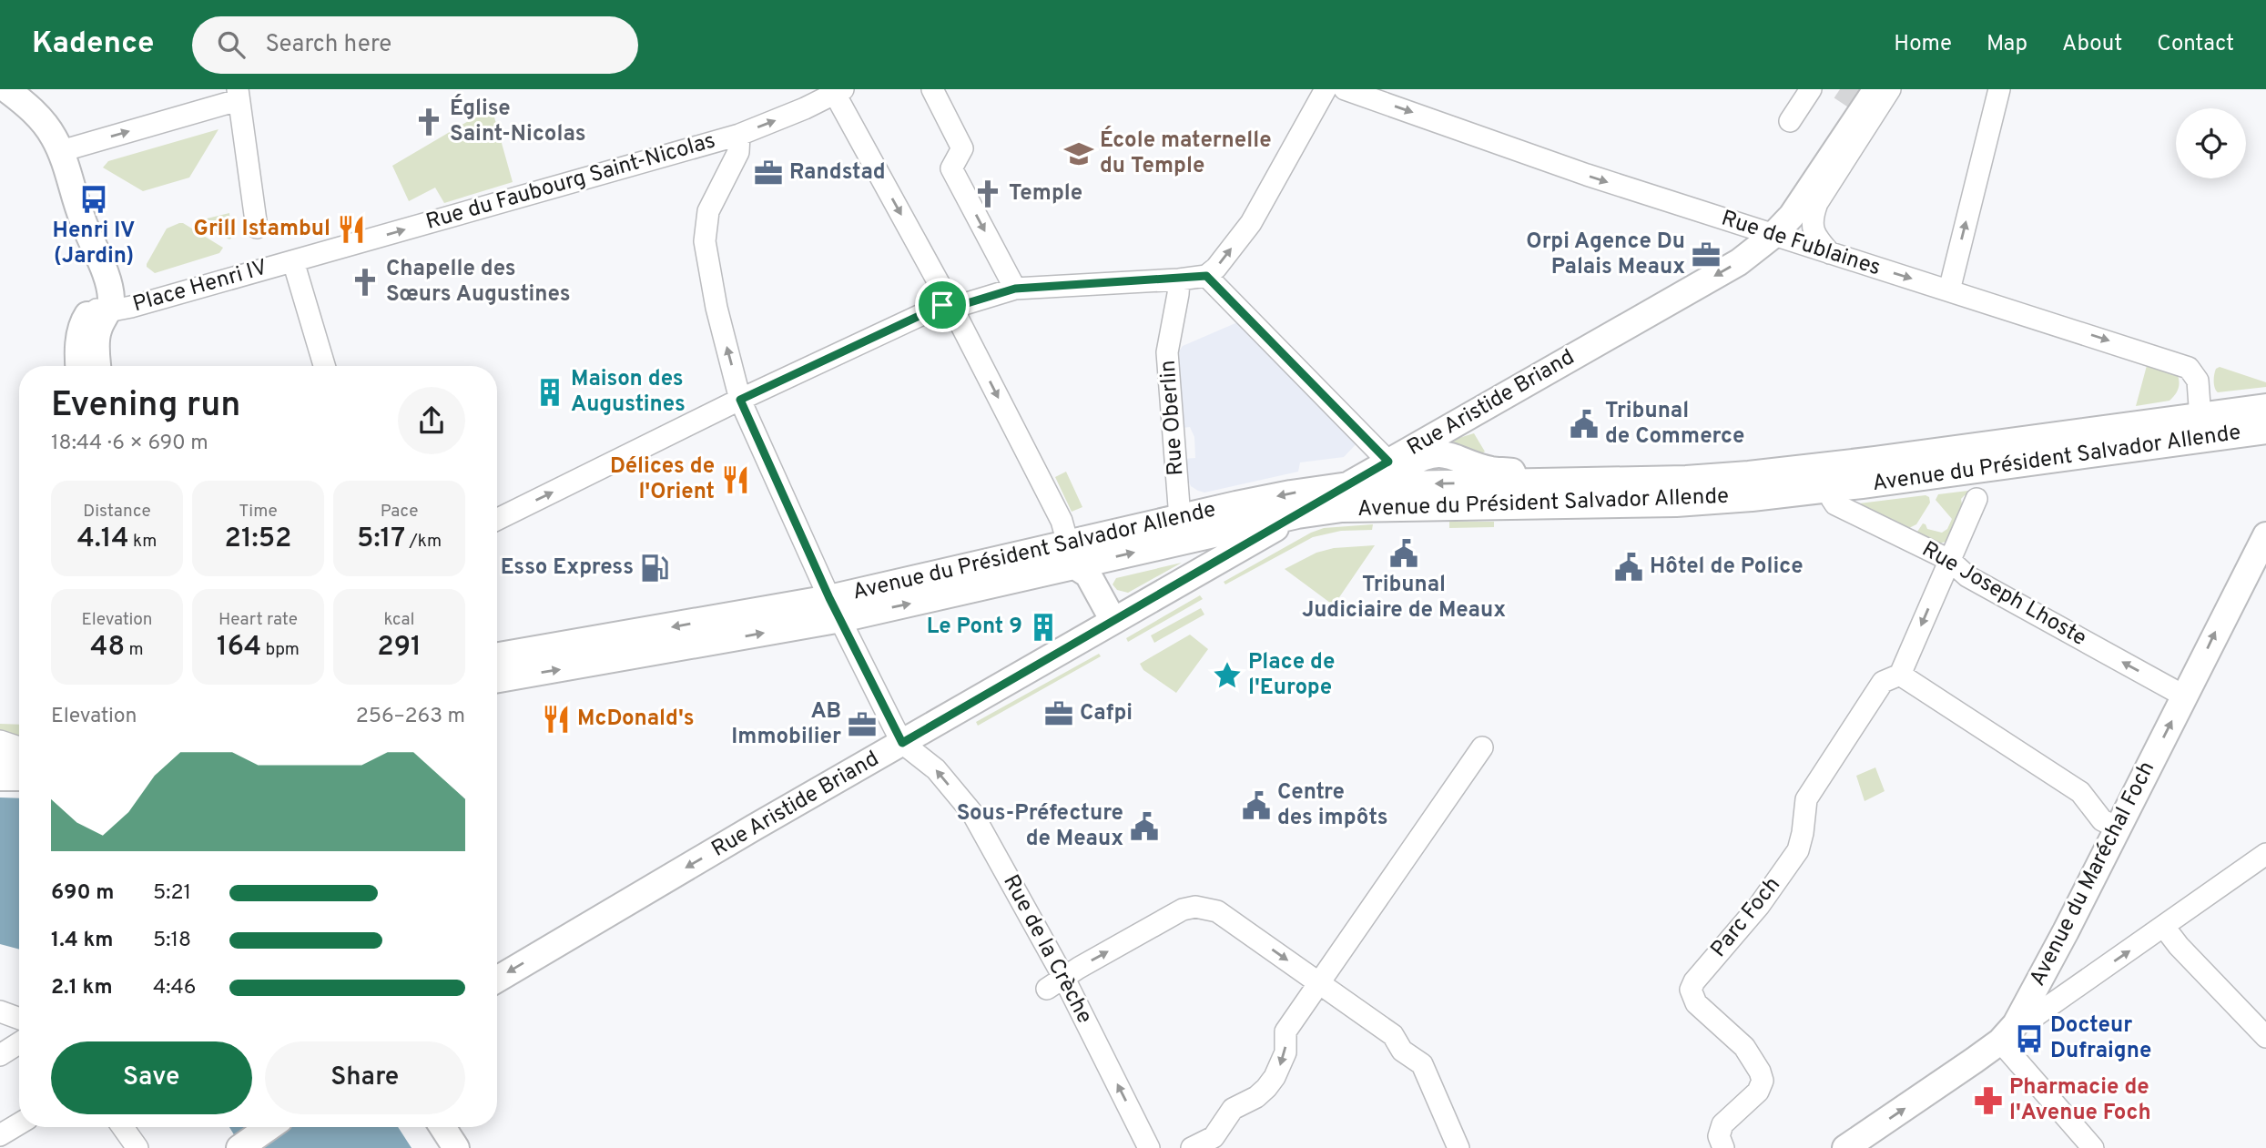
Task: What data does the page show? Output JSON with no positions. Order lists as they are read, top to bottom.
{
  "streets": {
    "main road": [
      "Place Henri IV",
      "Rue Aristide Briand",
      "Avenue du Président Salvador Allende",
      "Avenue du Maréchal Foch"
    ],
    "street": [
      "Rue du Faubourg Saint-Nicolas",
      "Rue de Fublaines",
      "Rue Oberlin",
      "Rue Joseph Lhoste",
      "Parc Foch",
      "Rue de la Crèche"
    ]
  },
  "crossings": [
    ["Rue du Faubourg Saint-Nicolas", "Place Henri IV"],
    ["Rue du Faubourg Saint-Nicolas", "Rue de la Crèche"],
    ["Rue de Fublaines", "Rue Aristide Briand"],
    ["Rue de Fublaines", "Avenue du Président Salvador Allende"],
    ["Rue Aristide Briand", "Avenue du Président Salvador Allende"],
    ["Rue Aristide Briand", "Rue de la Crèche"],
    ["Rue Oberlin", "Avenue du Président Salvador Allende"],
    ["Avenue du Président Salvador Allende", "Rue Joseph Lhoste"],
    ["Avenue du Président Salvador Allende", "Rue de la Crèche"],
    ["Rue Joseph Lhoste", "Avenue du Maréchal Foch"]
  ],
  "one_way": [
    "Rue du Faubourg Saint-Nicolas",
    "Rue de Fublaines",
    "Rue Aristide Briand",
    "Avenue du Maréchal Foch",
    "Rue de la Crèche"
  ],
  "places": {
    "church": ["Église Saint-Nicolas", "Temple", "Chapelle des Sœurs Augustines"],
    "school or university": ["École maternelle du Temple"],
    "office": [
      "Randstad",
      "Orpi Agence Du Palais Meaux",
      "Cafpi",
      "AB Immobilier"
    ],
    "bus stop": ["Henri IV (Jardin)", "Docteur Dufraigne"],
    "restaurant": ["Grill Istambul", "Délices de l'Orient", "McDonald's"],
    "building": ["Maison des Augustines", "Le Pont 9"],
    "public building": [
      "Tribunal de Commerce",
      "Tribunal Judiciaire de Meaux",
      "Hôtel de Police",
      "Centre des impôts",
      "Sous-Préfecture de Meaux"
    ],
    "fuel station": ["Esso Express"],
    "place": ["Place de l'Europe"],
    "pharmacy": ["Pharmacie de l'Avenue Foch"]
  },
  "page": {
    "header": "Kadence",
    "search": "Search here",
    "nav": [
      "Home",
      "Map",
      "About",
      "Contact"
    ],
    "heading": ["Evening run", "18:44 · 6 × 690 m"],
    "stats": [
      ["Distance", "4.14 km"],
      ["Time", "21:52"],
      ["Pace", "5:17 /km"],
      ["Elevation", "48 m"],
      ["Heart rate", "164 bpm"],
      ["kcal", "291"]
    ],
    "chart": ["Elevation", "256–263 m"],
    "list": [
      {
        "name": "690 m",
        "note": "5:21"
      },
      {
        "name": "1.4 km",
        "note": "5:18"
      },
      {
        "name": "2.1 km",
        "note": "4:46"
      }
    ],
    "buttons": ["Save", "Share"]
  }
}
